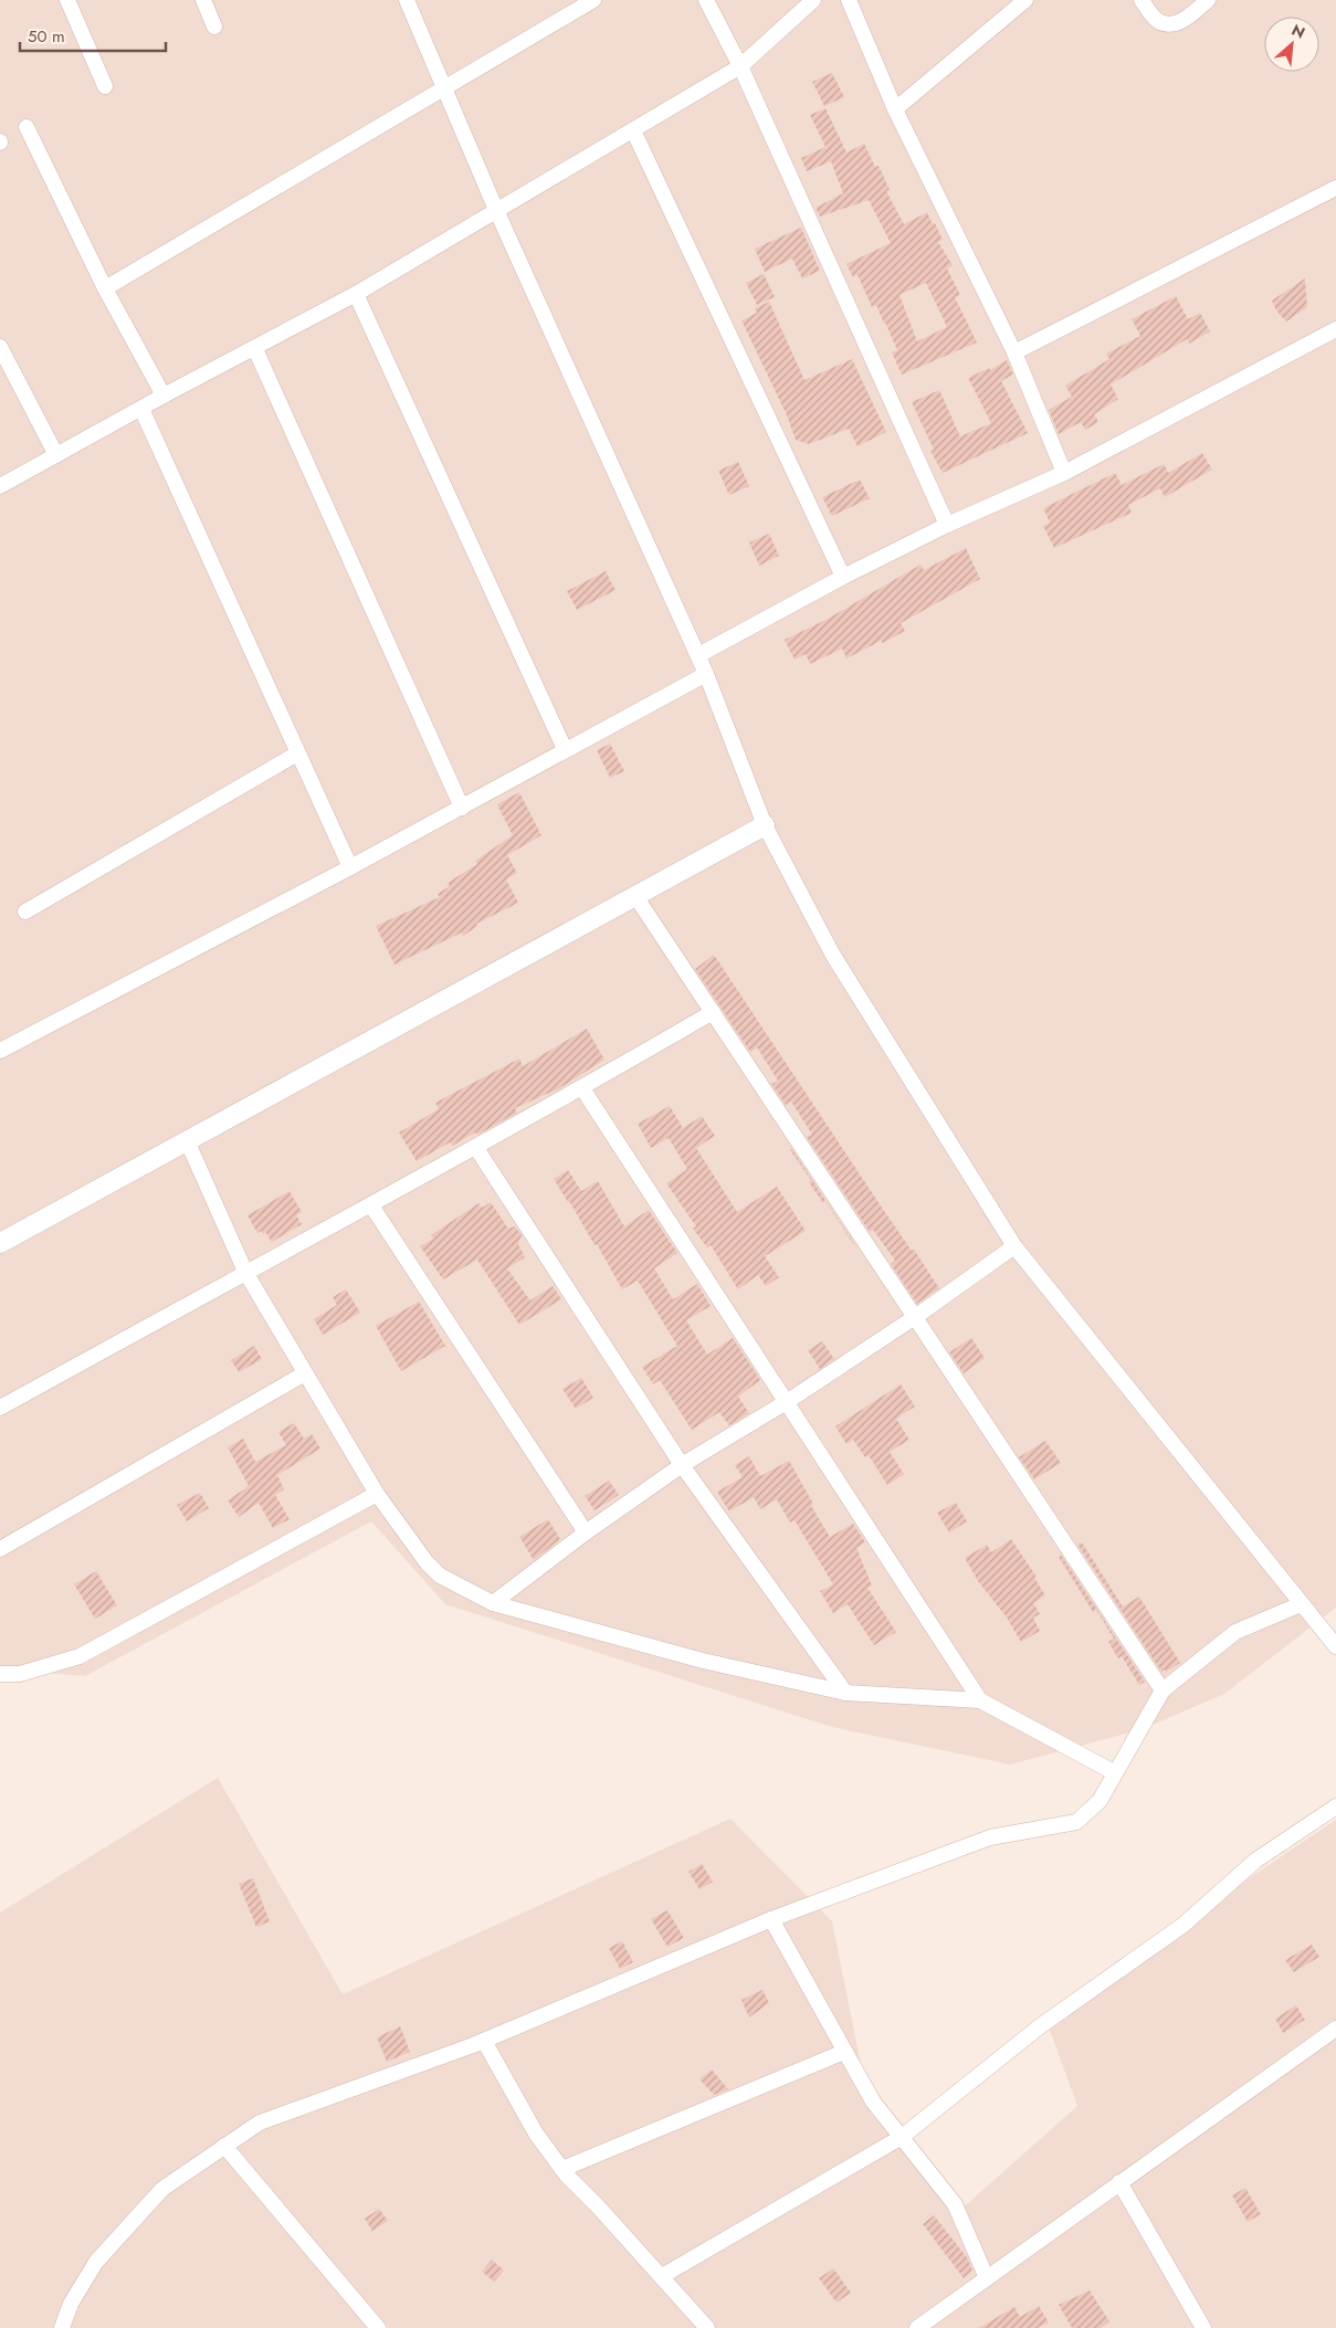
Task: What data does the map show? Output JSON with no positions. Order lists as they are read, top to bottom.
{
  "scale_bar": "50 m",
  "north": "top right"
}
